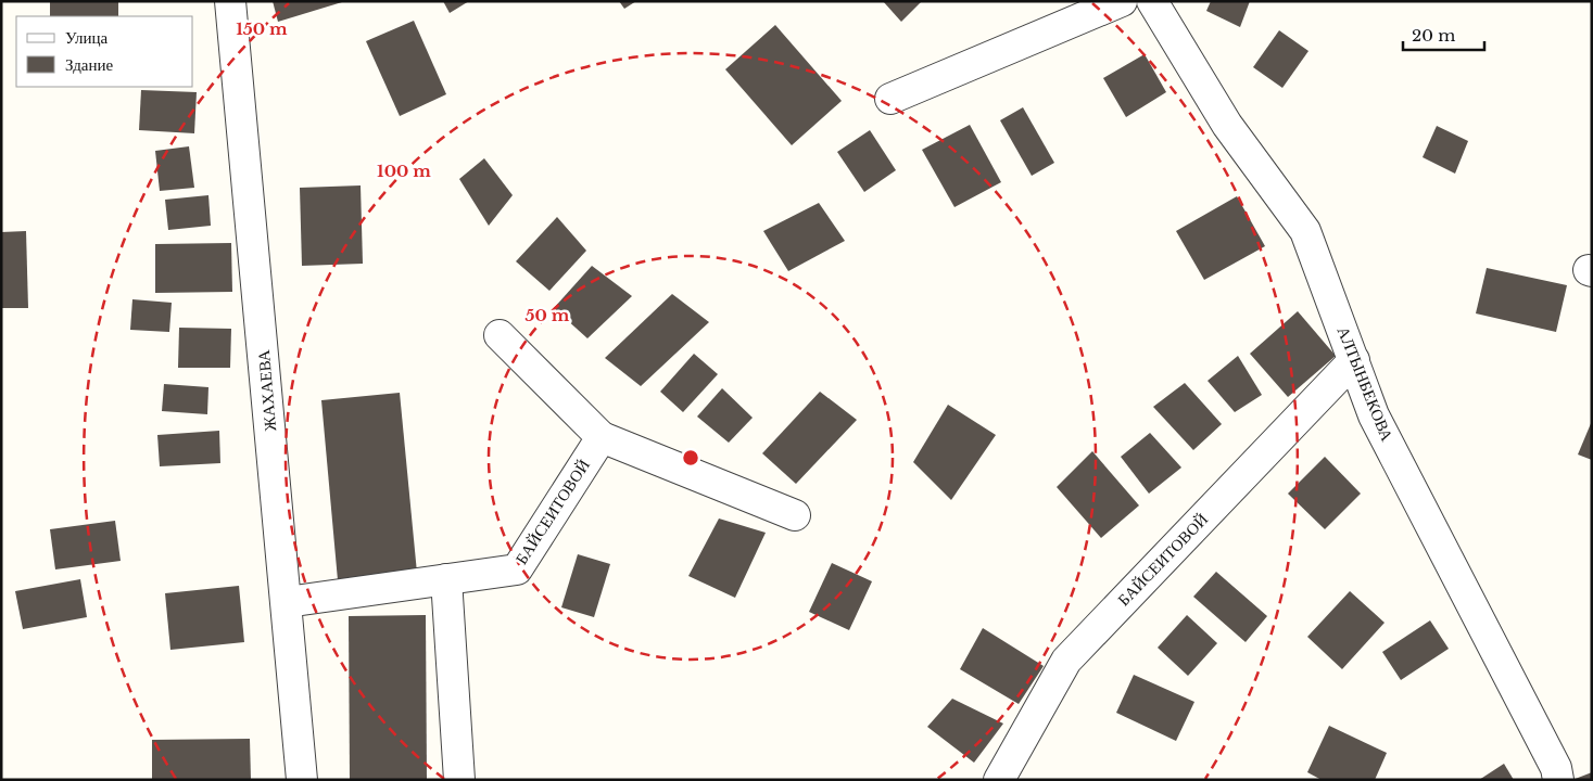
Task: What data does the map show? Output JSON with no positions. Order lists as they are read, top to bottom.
{
  "streets": {
    "street": ["АЛТЫНБЕКОВА", "ЖАХАЕВА", "БАЙСЕИТОВОЙ"]
  },
  "crossings": [
    ["АЛТЫНБЕКОВА", "БАЙСЕИТОВОЙ"],
    ["ЖАХАЕВА", "БАЙСЕИТОВОЙ"]
  ],
  "legend": ["Улица", "Здание"],
  "scale_bar": "20 m",
  "rings": ["150 m", "100 m", "50 m"]
}
